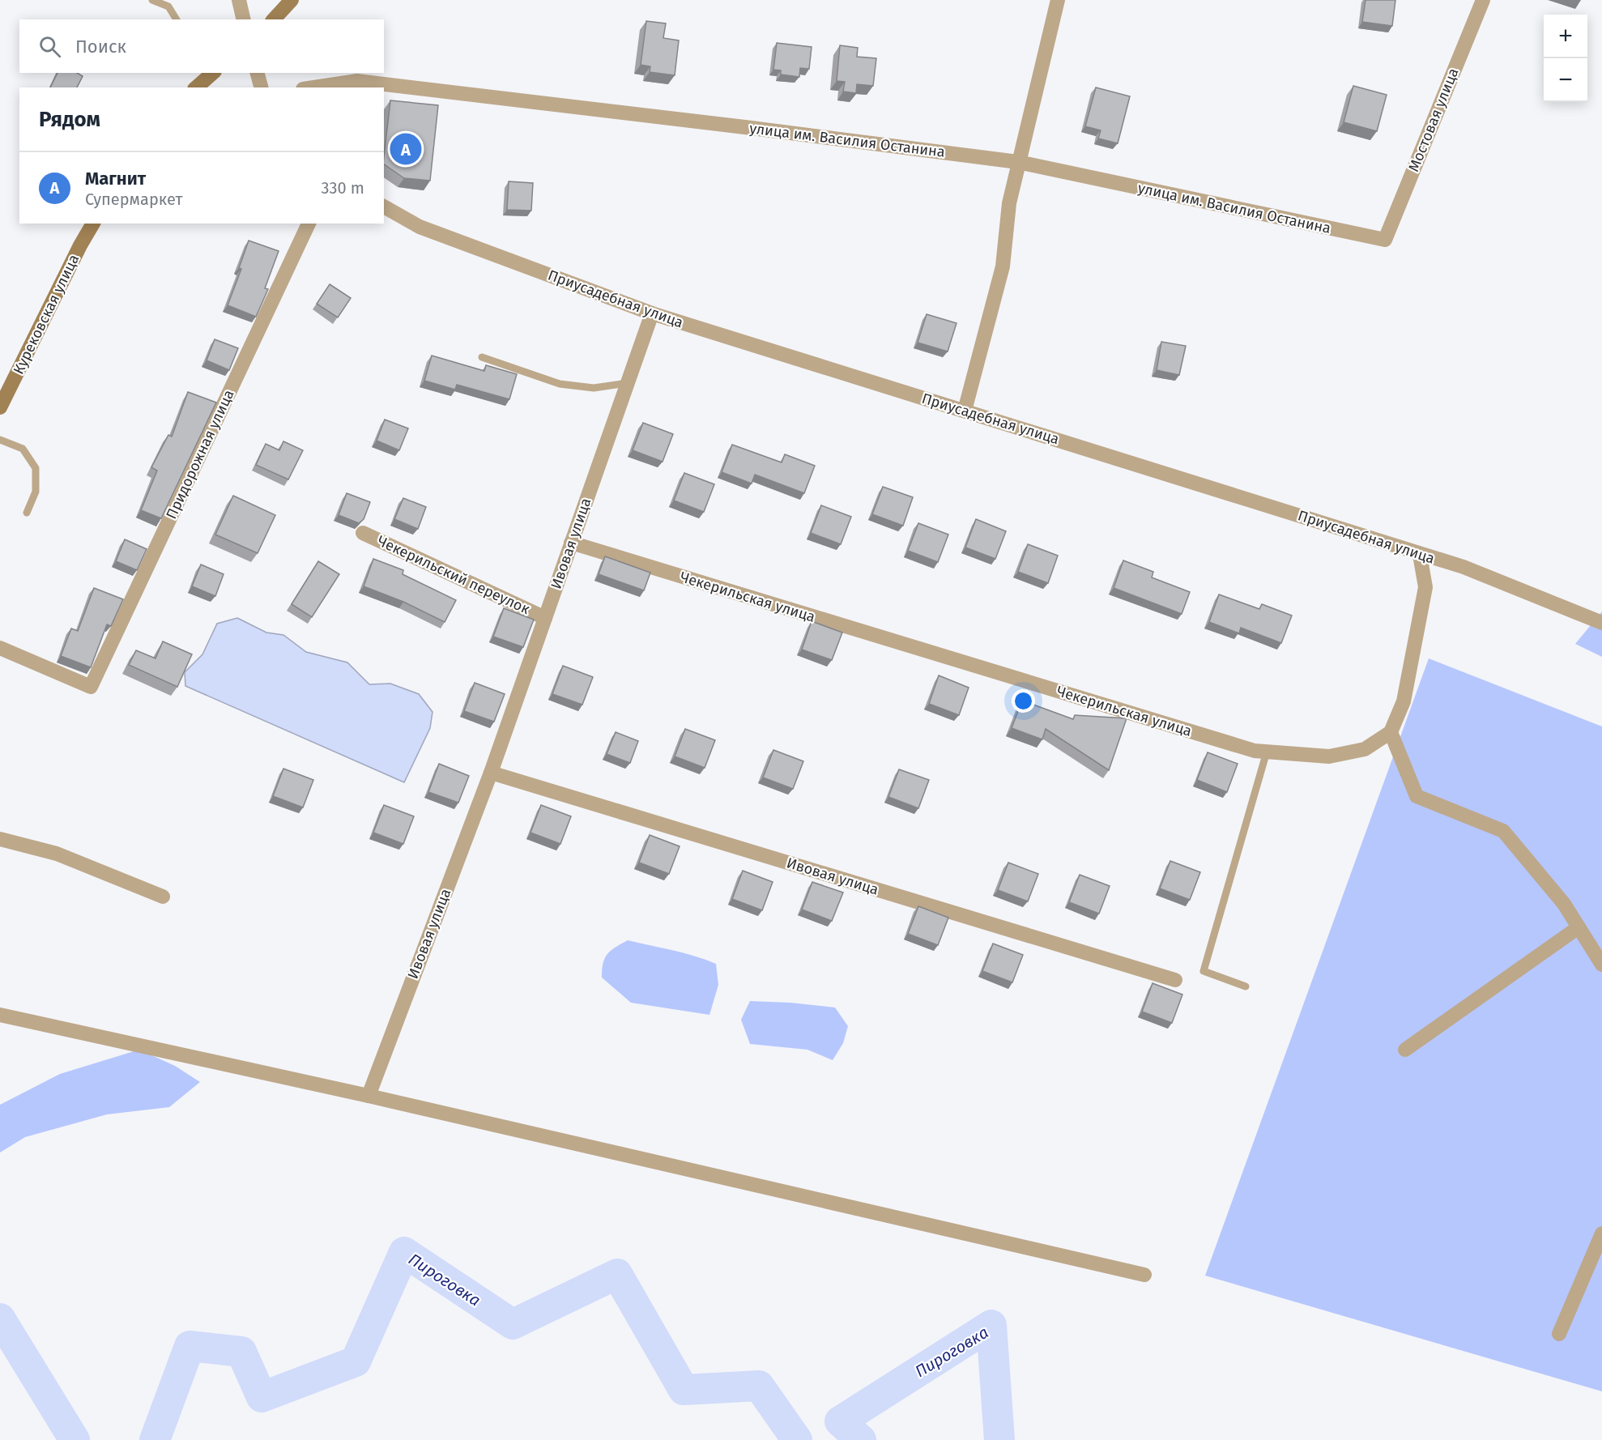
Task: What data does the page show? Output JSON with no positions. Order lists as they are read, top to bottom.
{
  "streets": {
    "street": [
      "Мостовая улица",
      "улица им. Василия Останина",
      "Приусадебная улица",
      "Курековская улица",
      "Придорожная улица",
      "Ивовая улица",
      "Чекерильский переулок",
      "Чекерильская улица"
    ]
  },
  "crossings": [
    ["Мостовая улица", "улица им. Василия Останина"],
    ["Приусадебная улица", "Ивовая улица"],
    ["Ивовая улица", "Чекерильский переулок"],
    ["Ивовая улица", "Чекерильская улица"]
  ],
  "water": ["Пироговка"],
  "page": {
    "map_buttons": ["+", "−"],
    "search": "Поиск",
    "heading": "Рядом",
    "pins": "A",
    "list": [
      {
        "mark": "A",
        "name": "Магнит",
        "note": "Супермаркет",
        "value": "330 m"
      }
    ]
  }
}
